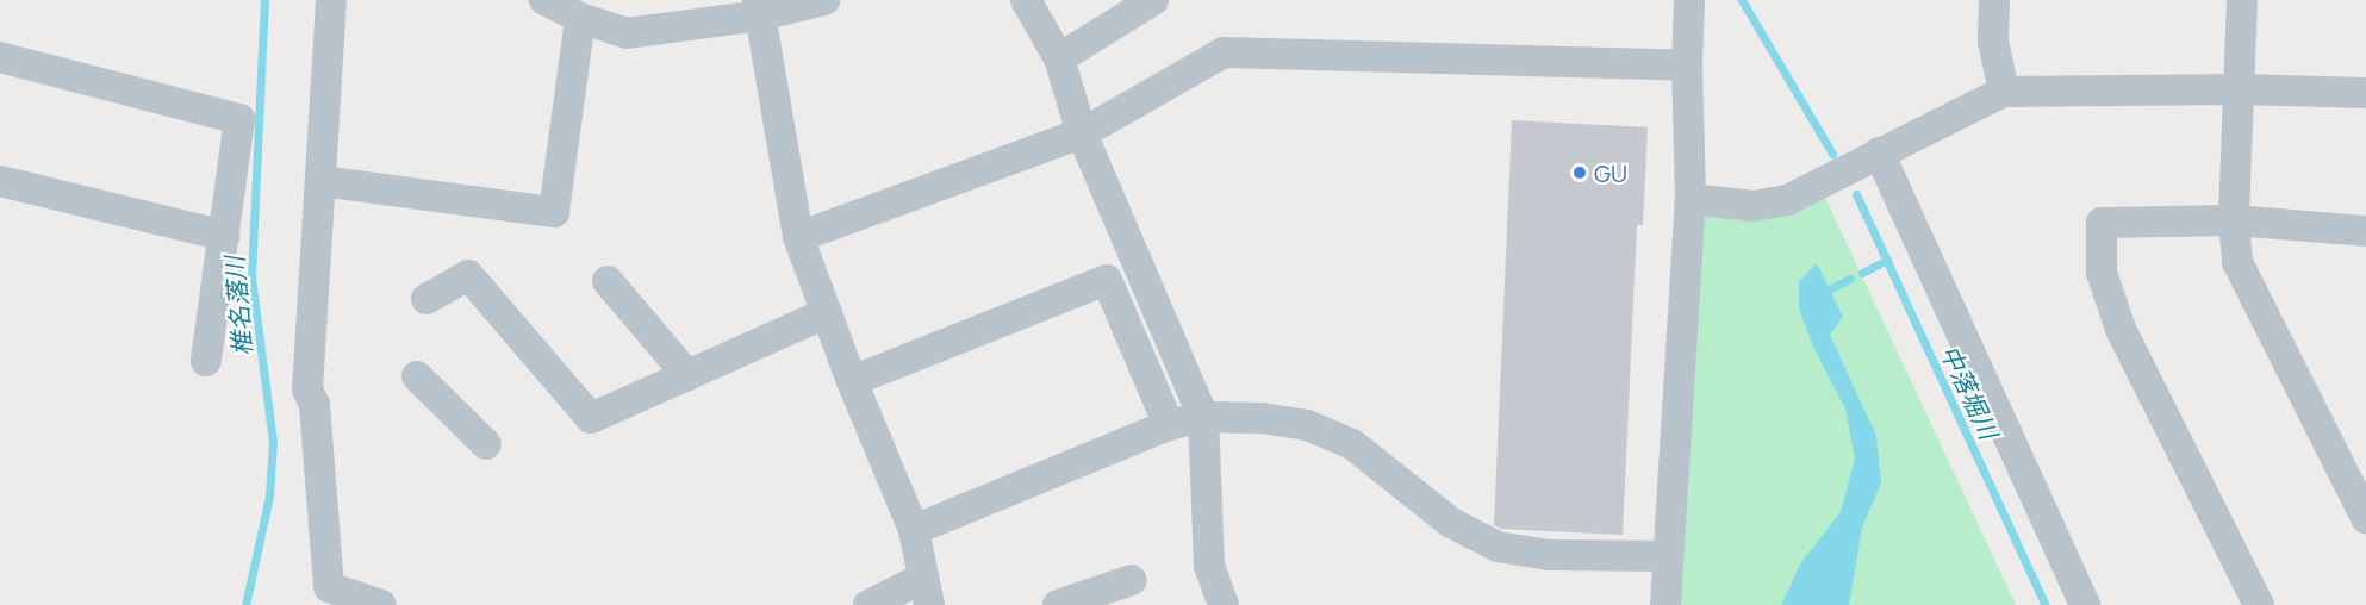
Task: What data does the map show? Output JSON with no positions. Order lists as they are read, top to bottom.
{
  "water": ["椎名落川", "中落堀川"],
  "places": ["GU"]
}
